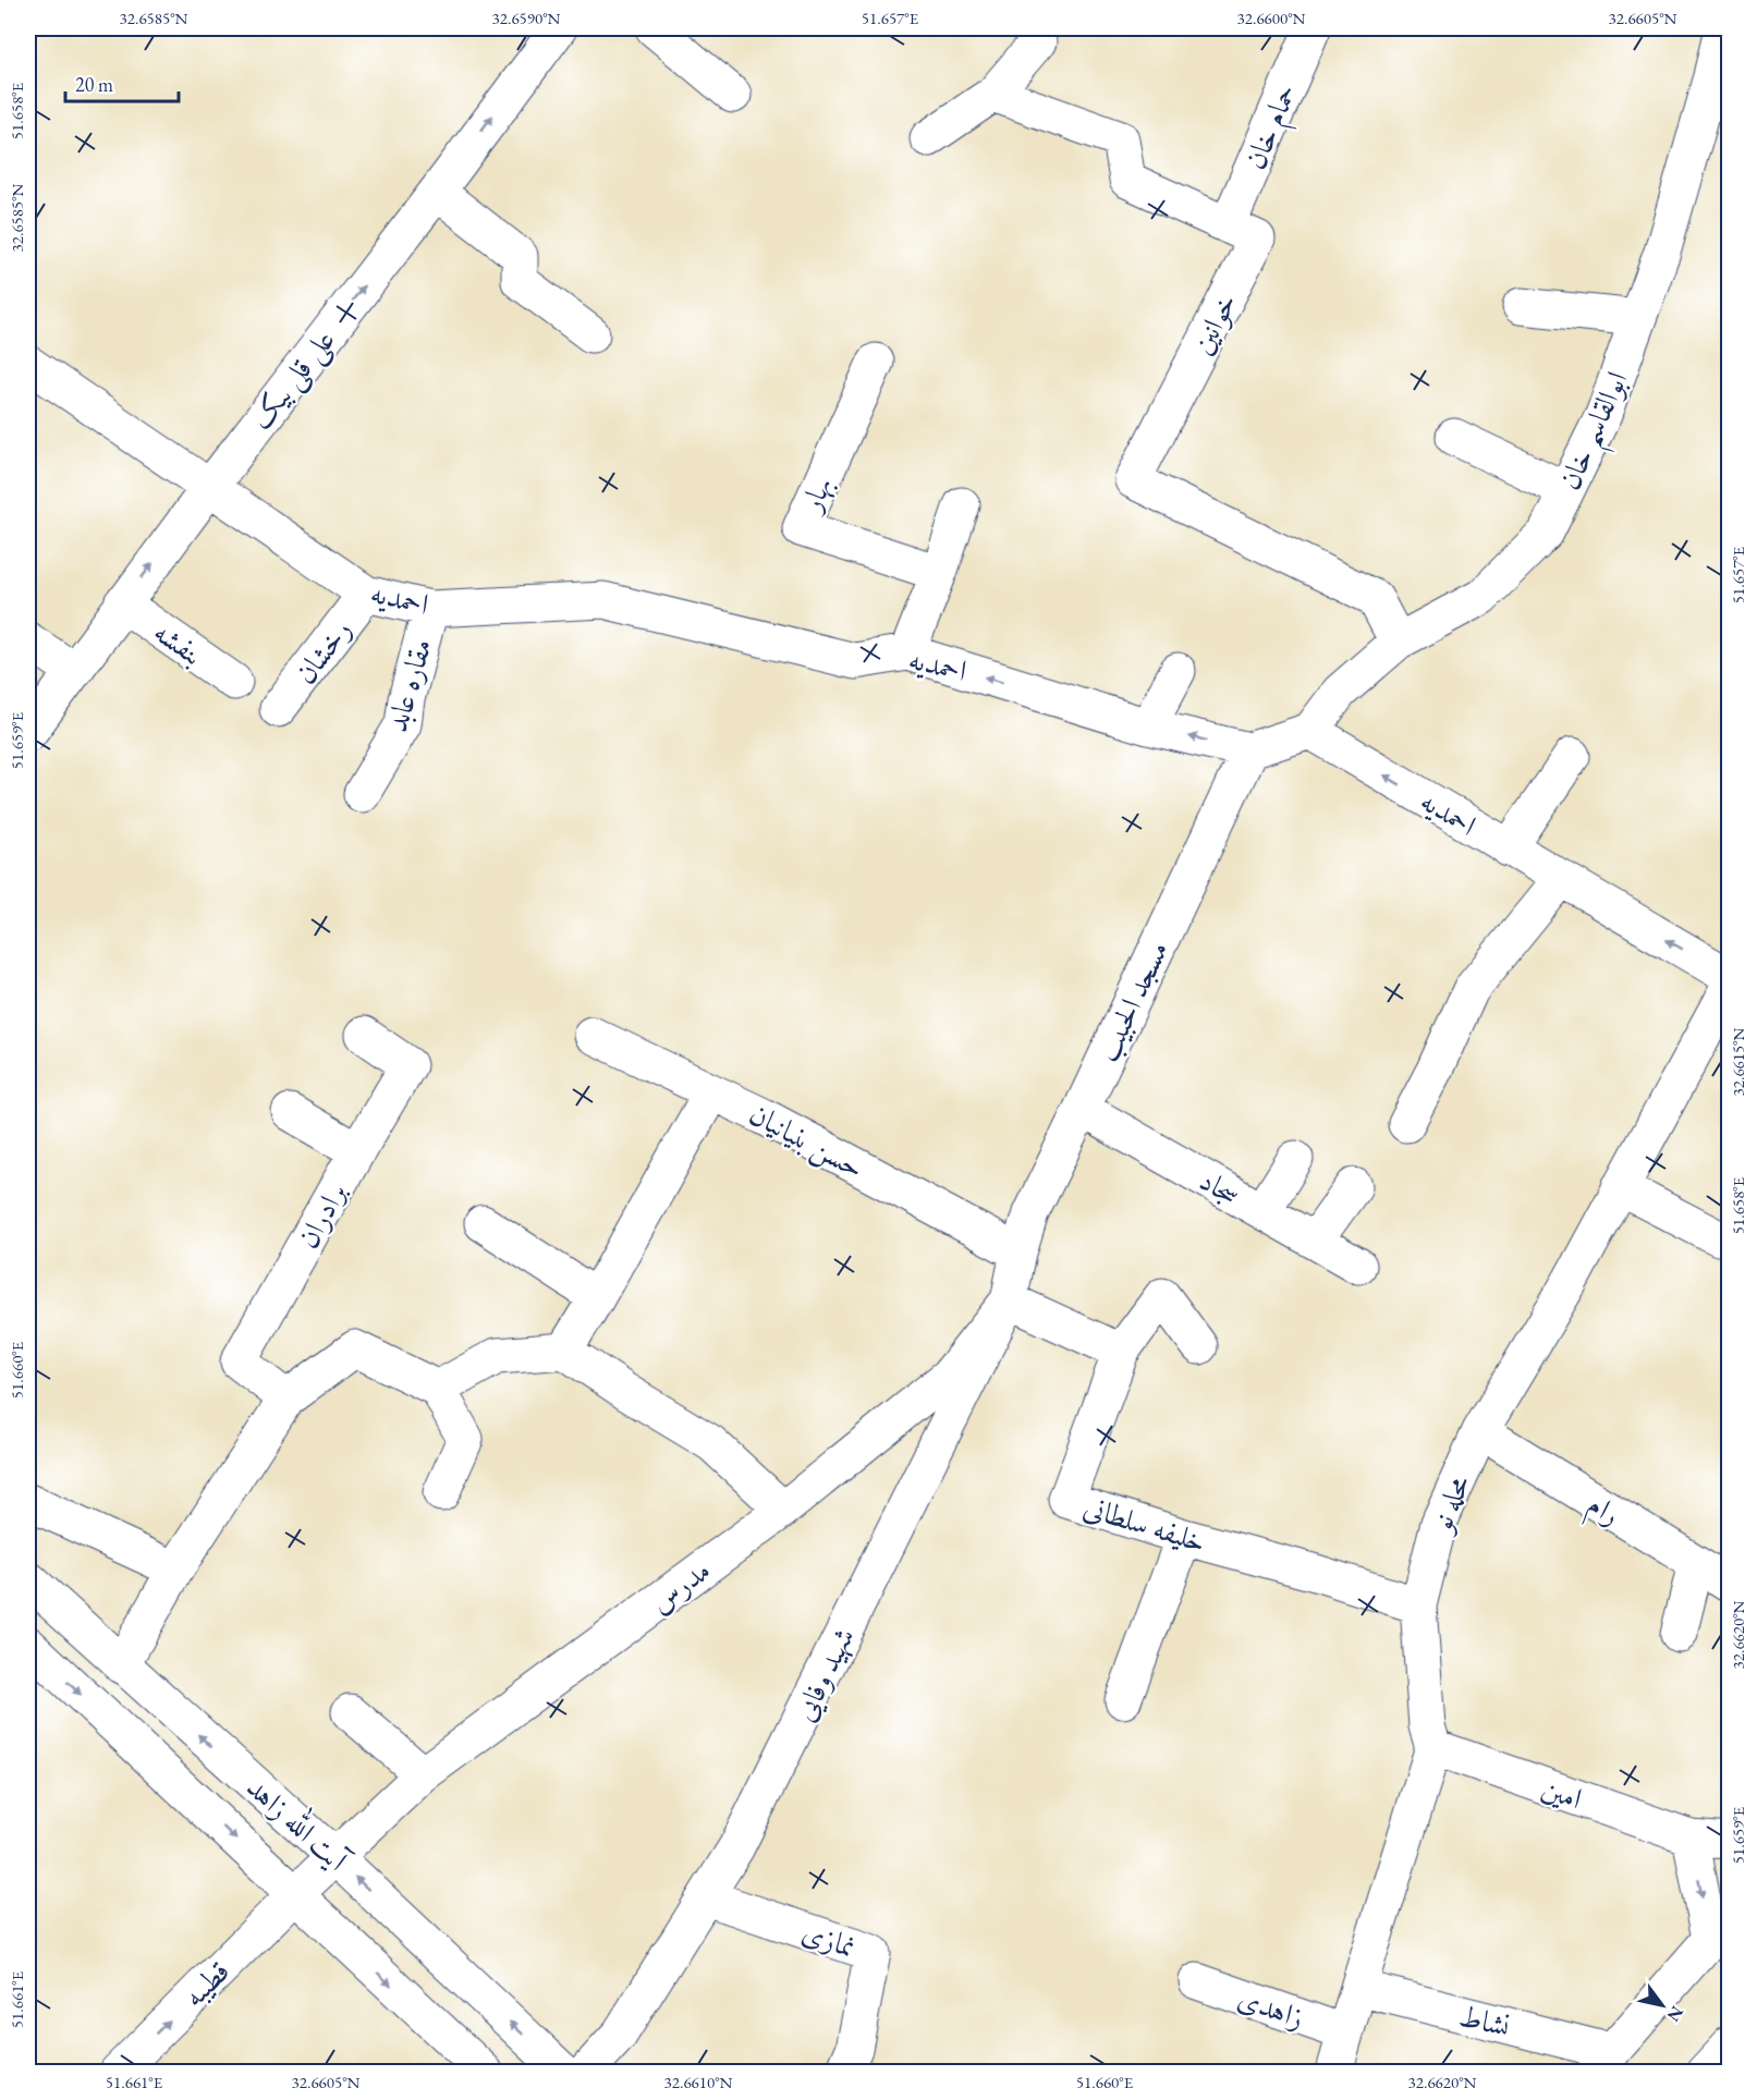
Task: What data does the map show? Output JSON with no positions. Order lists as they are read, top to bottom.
{
  "streets": {
    "street": [
      "حمام خان",
      "خوانین",
      "علی قلی بیک",
      "ابوالقاسم خان",
      "بهار",
      "احمدیه",
      "بنفشه",
      "رخشان",
      "مقاره عابد",
      "مسجد الحبیب",
      "حسن بنیانیان",
      "سجاد",
      "برادران",
      "محله نو",
      "رام",
      "خلیفه سلطانی",
      "مدرس",
      "شهید وفایی",
      "امین",
      "آیت الله زاهد",
      "نمازی",
      "قطیبه",
      "زاهدی",
      "نشاط"
    ]
  },
  "crossings": [
    ["حمام خان", "خوانین"],
    ["خوانین", "ابوالقاسم خان"],
    ["علی قلی بیک", "احمدیه"],
    ["علی قلی بیک", "بنفشه"],
    ["ابوالقاسم خان", "احمدیه"],
    ["احمدیه", "رخشان"],
    ["احمدیه", "مقاره عابد"],
    ["احمدیه", "مسجد الحبیب"],
    ["مسجد الحبیب", "حسن بنیانیان"],
    ["مسجد الحبیب", "سجاد"],
    ["مسجد الحبیب", "شهید وفایی"],
    ["حسن بنیانیان", "شهید وفایی"],
    ["محله نو", "رام"],
    ["محله نو", "خلیفه سلطانی"],
    ["محله نو", "امین"],
    ["مدرس", "شهید وفایی"],
    ["مدرس", "آیت الله زاهد"],
    ["مدرس", "قطیبه"],
    ["شهید وفایی", "نمازی"],
    ["آیت الله زاهد", "قطیبه"]
  ],
  "one_way": ["علی قلی بیک", "احمدیه", "قطیبه"],
  "scale_bar": "20 m",
  "north": "bottom right",
  "coordinates": [
    "32.6585°N",
    "32.6590°N",
    "51.657°E",
    "32.6600°N",
    "32.6605°N",
    "51.658°E",
    "51.659°E",
    "32.6615°N",
    "51.660°E",
    "32.6620°N",
    "51.661°E",
    "32.6610°N"
  ]
}
